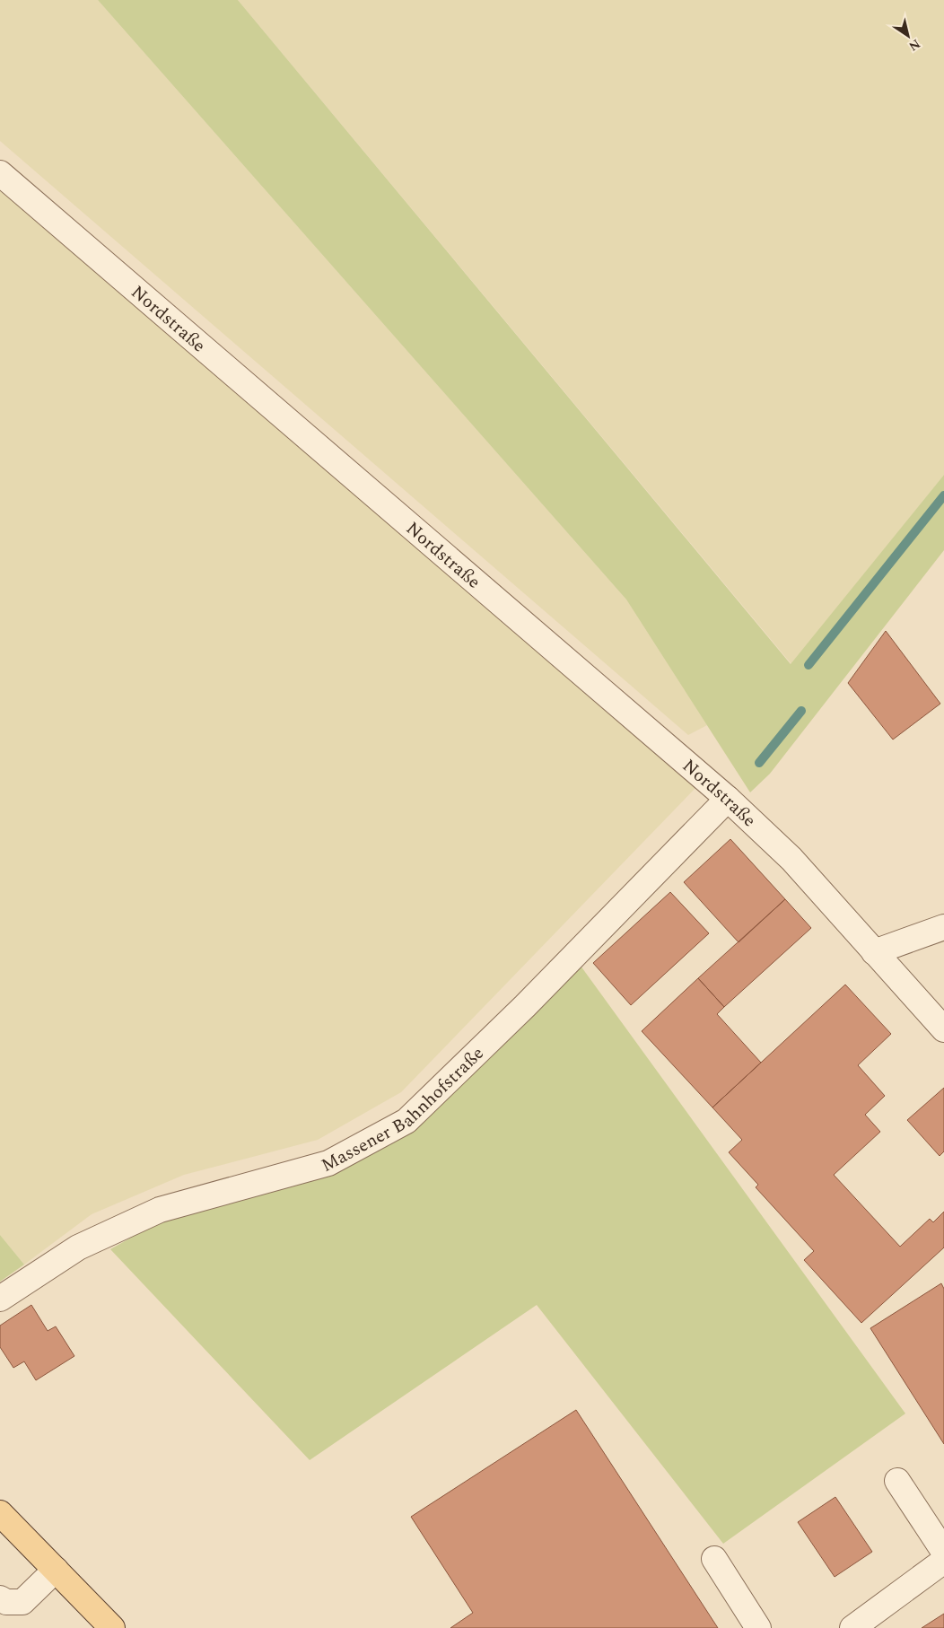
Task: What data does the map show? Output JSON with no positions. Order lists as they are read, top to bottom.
{
  "streets": {
    "street": ["Nordstraße", "Massener Bahnhofstraße"]
  },
  "crossings": [
    ["Nordstraße", "Massener Bahnhofstraße"]
  ],
  "north": "bottom right"
}
